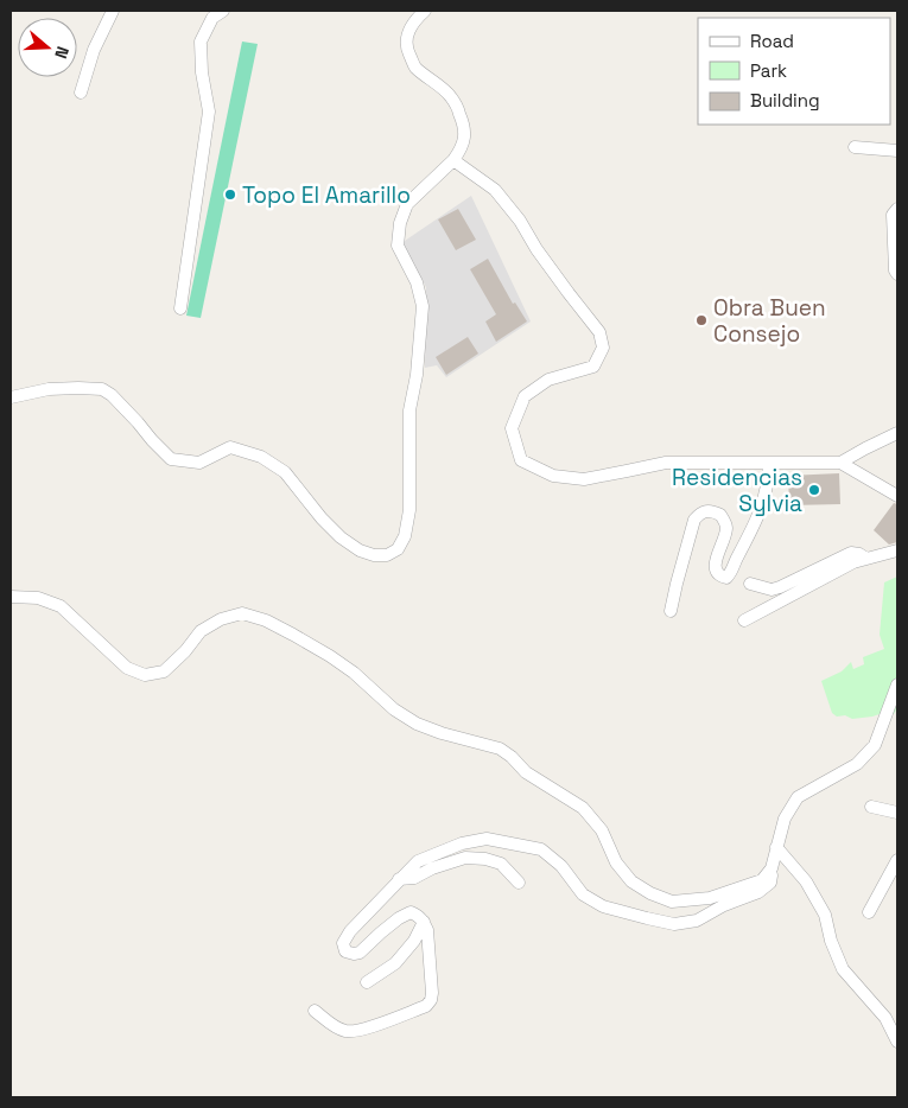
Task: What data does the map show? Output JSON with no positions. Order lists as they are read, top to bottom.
{
  "places": ["Topo El Amarillo", "Obra Buen Consejo", "Residencias Sylvia"],
  "legend": ["Road", "Park", "Building"],
  "north": "right"
}
